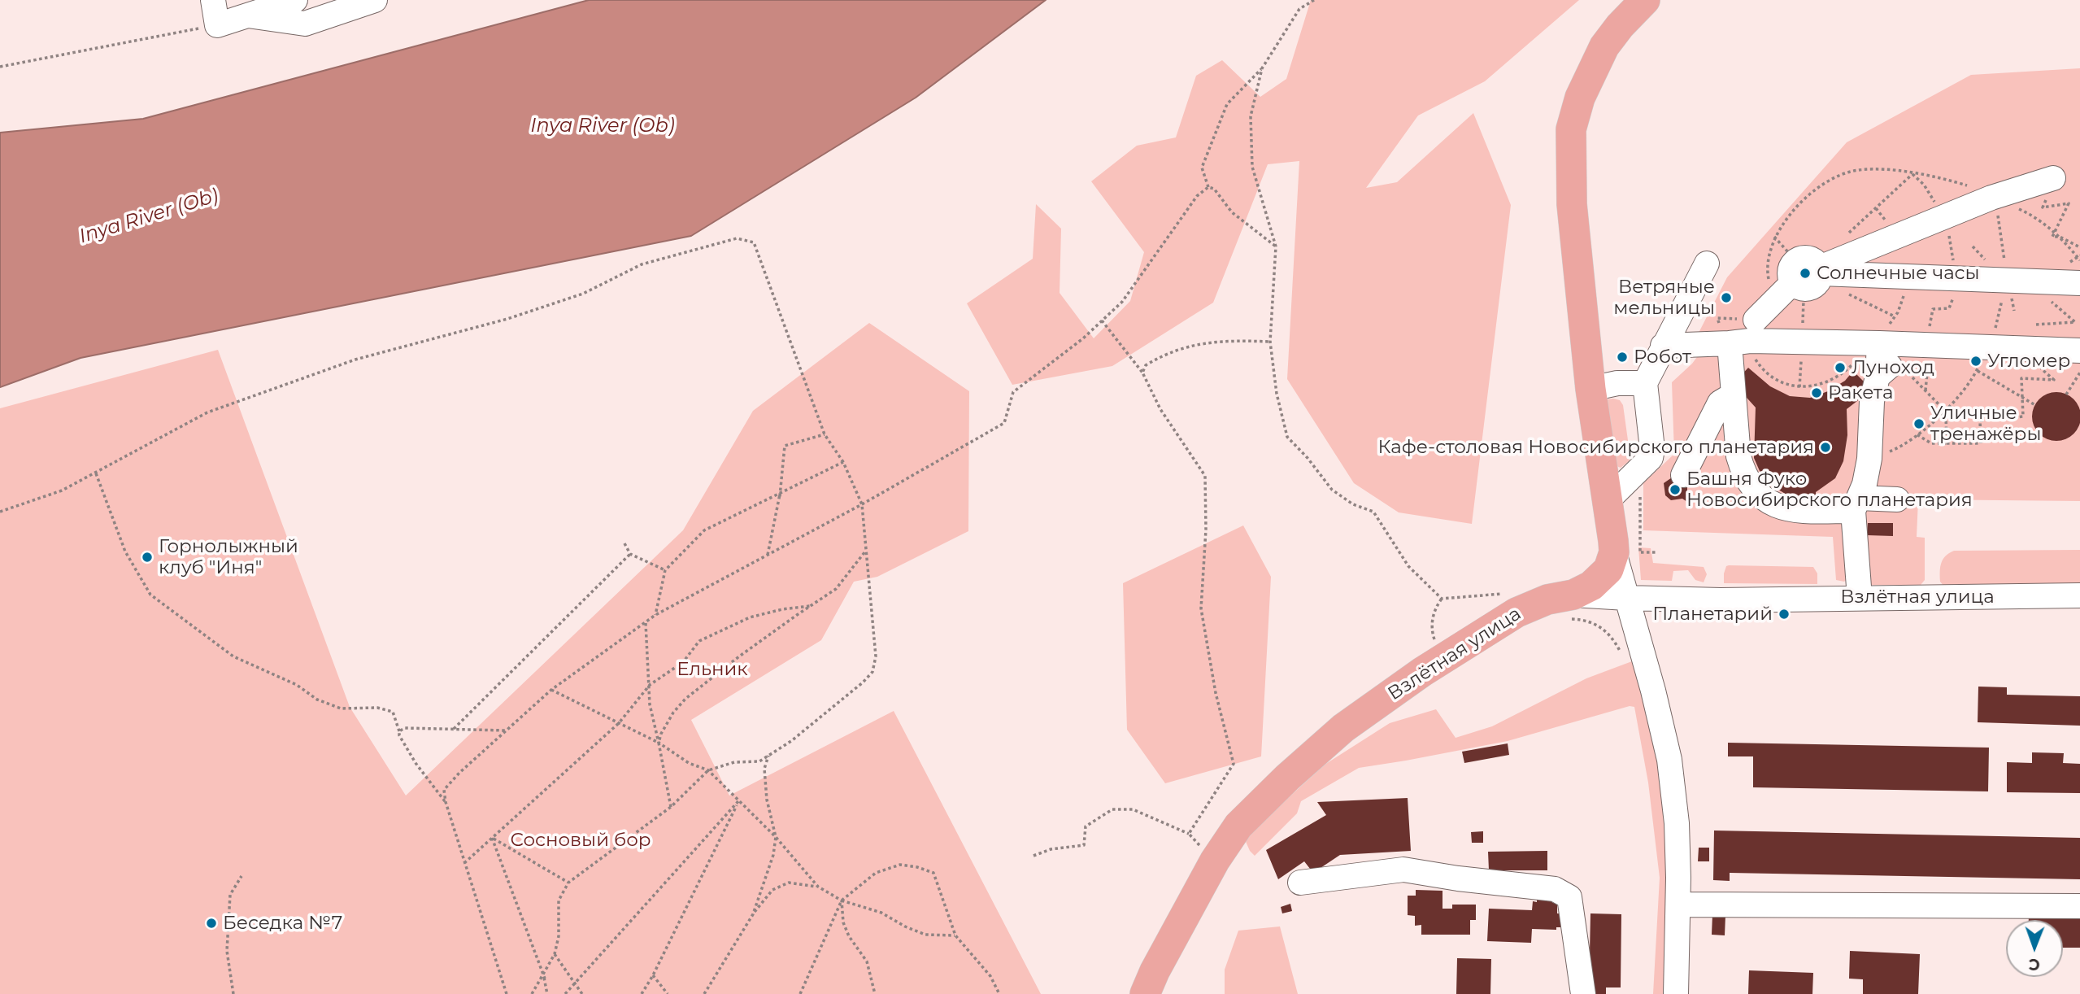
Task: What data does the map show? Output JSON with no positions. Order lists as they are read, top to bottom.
{
  "streets": {
    "main road": ["Взлётная улица"]
  },
  "water": ["Inya River (Ob)"],
  "parks": ["Ельник", "Сосновый бор"],
  "places": [
    "Солнечные часы",
    "Ветряные мельницы",
    "Робот",
    "Угломер",
    "Луноход",
    "Ракета",
    "Уличные тренажёры",
    "Кафе-столовая Новосибирского планетария",
    "Башня Фуко Новосибирского планетария",
    "Горнолыжный клуб \"Иня\"",
    "Планетарий",
    "Беседка №7"
  ],
  "north": "bottom"
}
